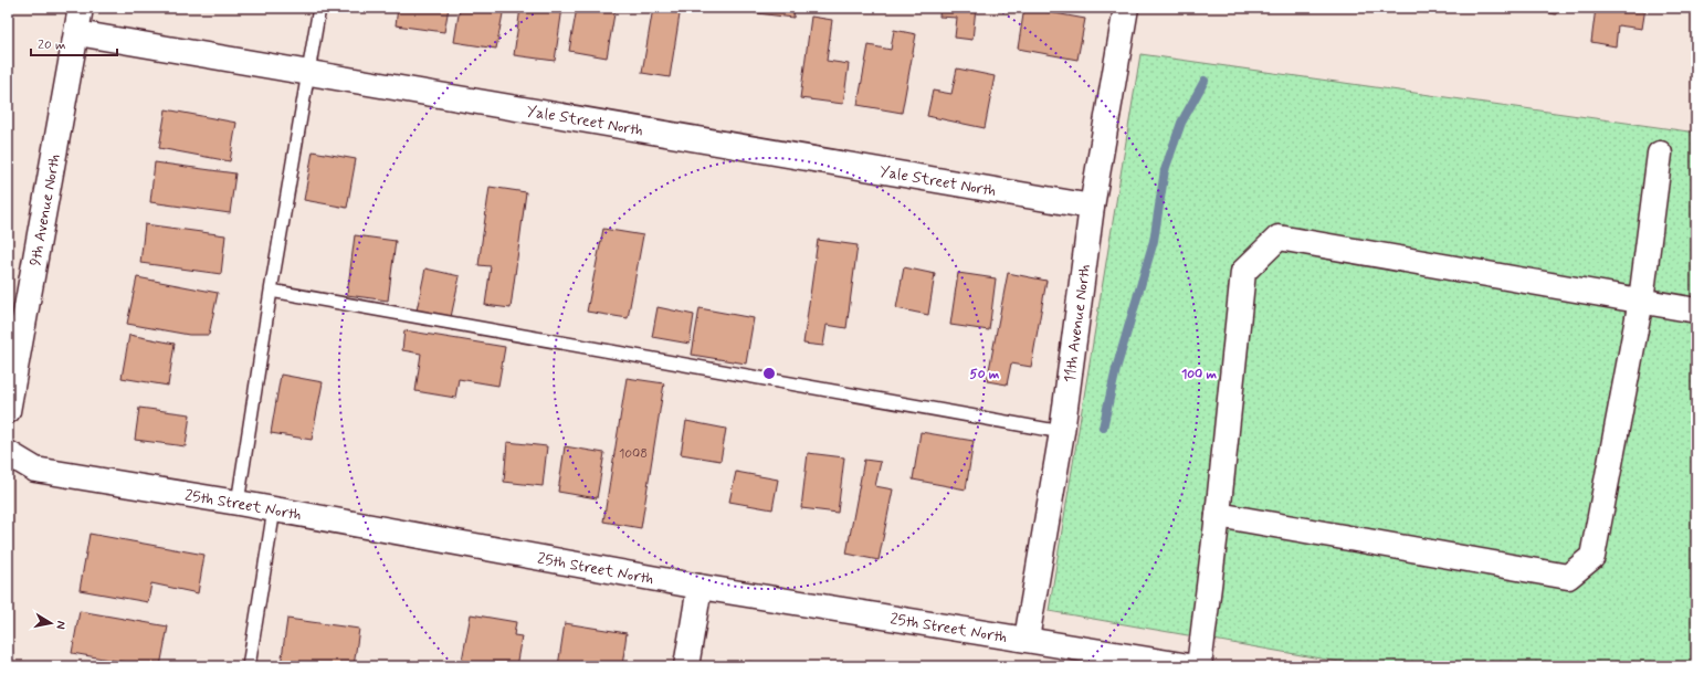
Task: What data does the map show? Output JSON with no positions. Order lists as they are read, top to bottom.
{
  "streets": {
    "street": [
      "Yale Street North",
      "9th Avenue North",
      "11th Avenue North",
      "25th Street North"
    ]
  },
  "crossings": [
    ["Yale Street North", "9th Avenue North"],
    ["Yale Street North", "11th Avenue North"],
    ["11th Avenue North", "25th Street North"]
  ],
  "house_numbers": ["1008"],
  "scale_bar": "20 m",
  "north": "right",
  "rings": ["50 m", "100 m"]
}
